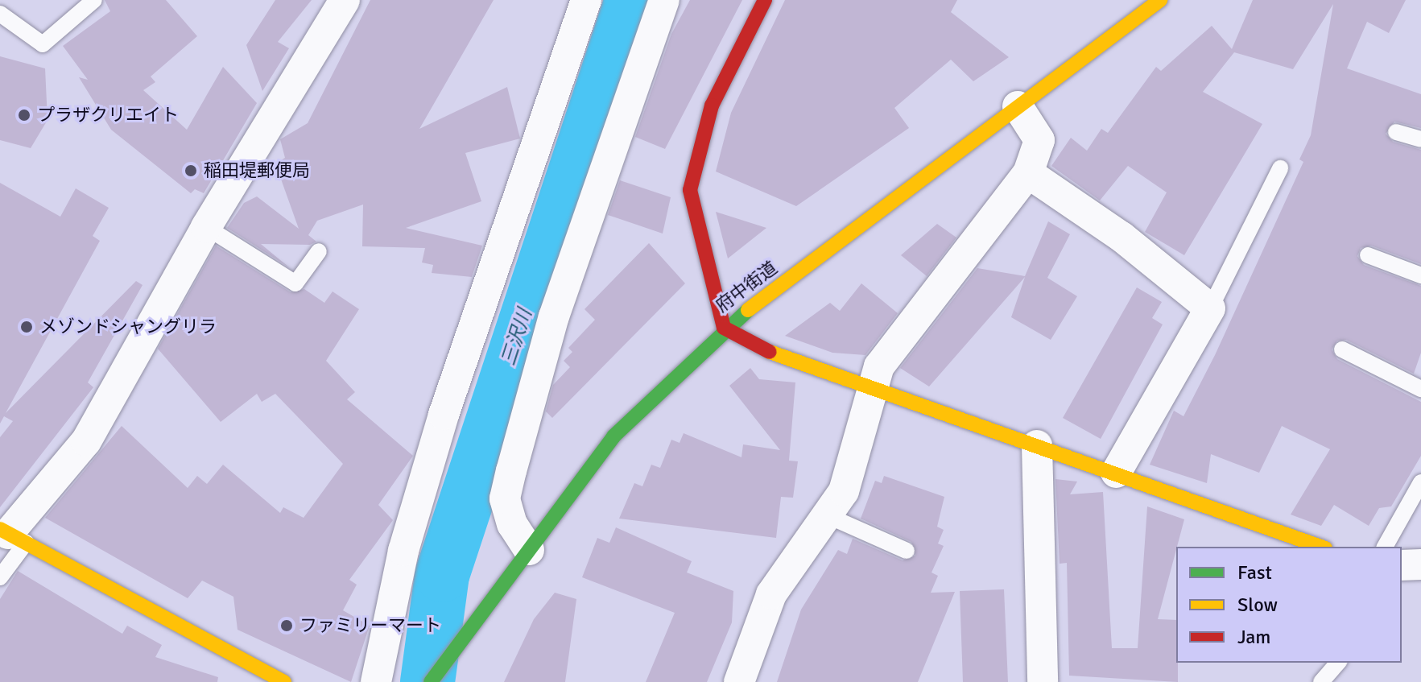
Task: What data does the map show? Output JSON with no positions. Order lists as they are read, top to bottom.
{
  "streets": {
    "street": ["府中街道"]
  },
  "water": ["三沢川"],
  "places": [
    "プラザクリエイト",
    "稲田堤郵便局",
    "メゾンドシャングリラ",
    "ファミリーマート"
  ],
  "legend": ["Fast", "Slow", "Jam"]
}
